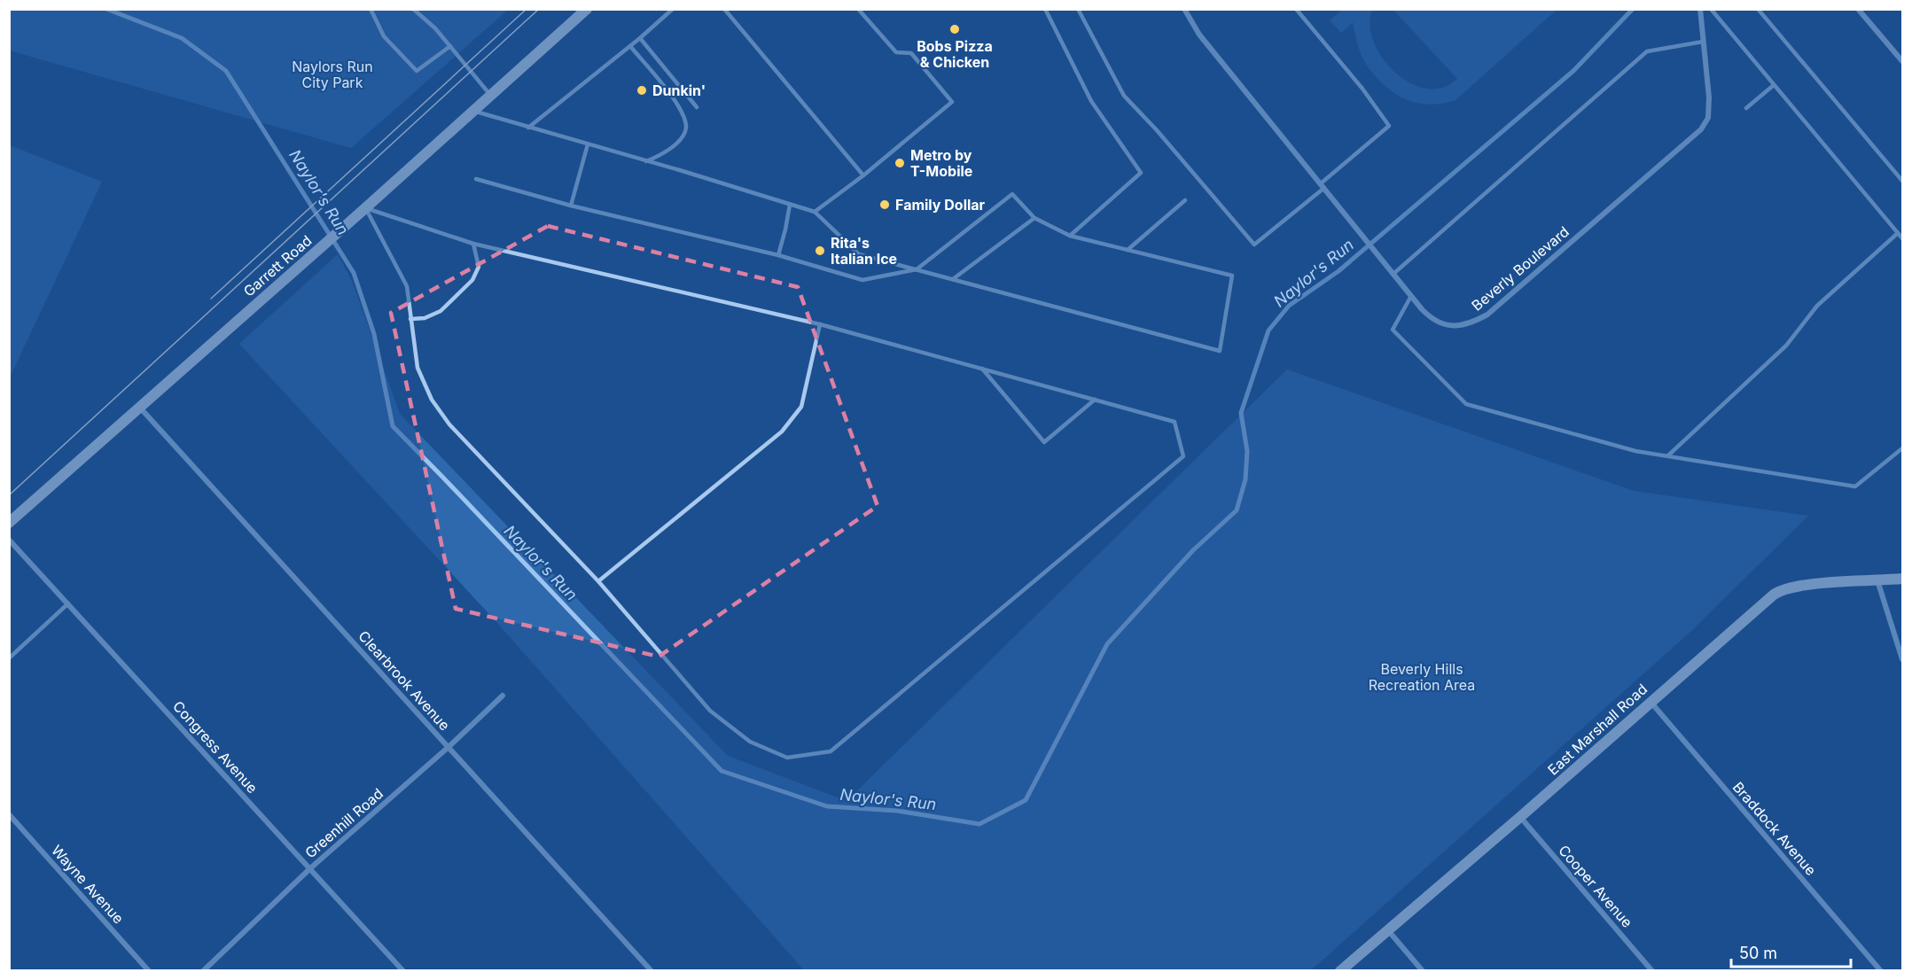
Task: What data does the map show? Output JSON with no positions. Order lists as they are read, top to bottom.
{
  "streets": {
    "main road": ["Garrett Road", "East Marshall Road"],
    "street": [
      "Beverly Boulevard",
      "Clearbrook Avenue",
      "Congress Avenue",
      "Greenhill Road",
      "Braddock Avenue",
      "Wayne Avenue",
      "Cooper Avenue"
    ]
  },
  "crossings": [
    ["Garrett Road", "Clearbrook Avenue"],
    ["Clearbrook Avenue", "Greenhill Road"],
    ["East Marshall Road", "Braddock Avenue"],
    ["East Marshall Road", "Cooper Avenue"],
    ["Congress Avenue", "Greenhill Road"]
  ],
  "water": ["Naylor's Run"],
  "parks": ["Naylors Run City Park", "Beverly Hills Recreation Area"],
  "places": [
    "Bobs Pizza & Chicken",
    "Dunkin'",
    "Metro by T-Mobile",
    "Family Dollar",
    "Rita's Italian Ice"
  ],
  "scale_bar": "50 m"
}
